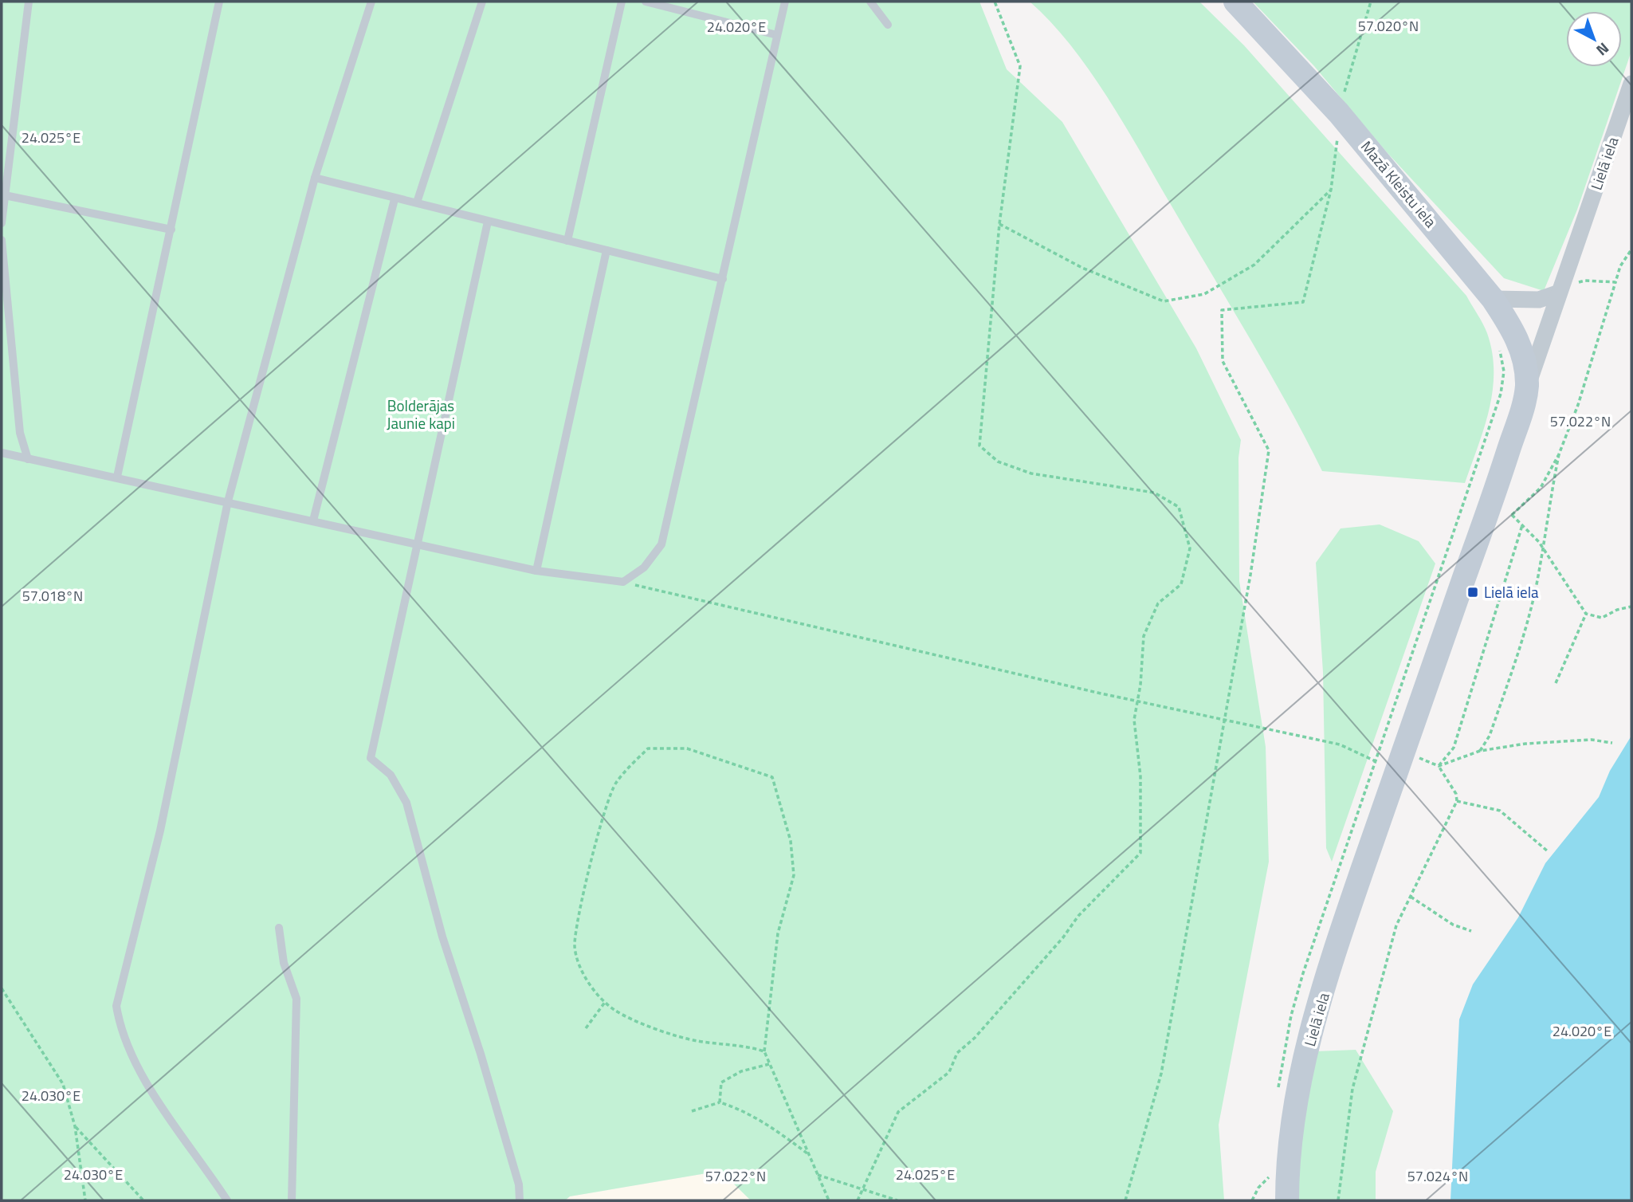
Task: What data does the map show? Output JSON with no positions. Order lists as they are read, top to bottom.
{
  "streets": {
    "main road": ["Lielā iela", "Mazā Kleistu iela"]
  },
  "crossings": [
    ["Lielā iela", "Mazā Kleistu iela"]
  ],
  "parks": ["Bolderājas Jaunie kapi"],
  "places": {
    "transit": ["Lielā iela"]
  },
  "north": "bottom right",
  "coordinates": [
    "57.020°N",
    "24.020°E",
    "24.025°E",
    "57.022°N",
    "57.018°N",
    "24.030°E",
    "57.024°N"
  ]
}
